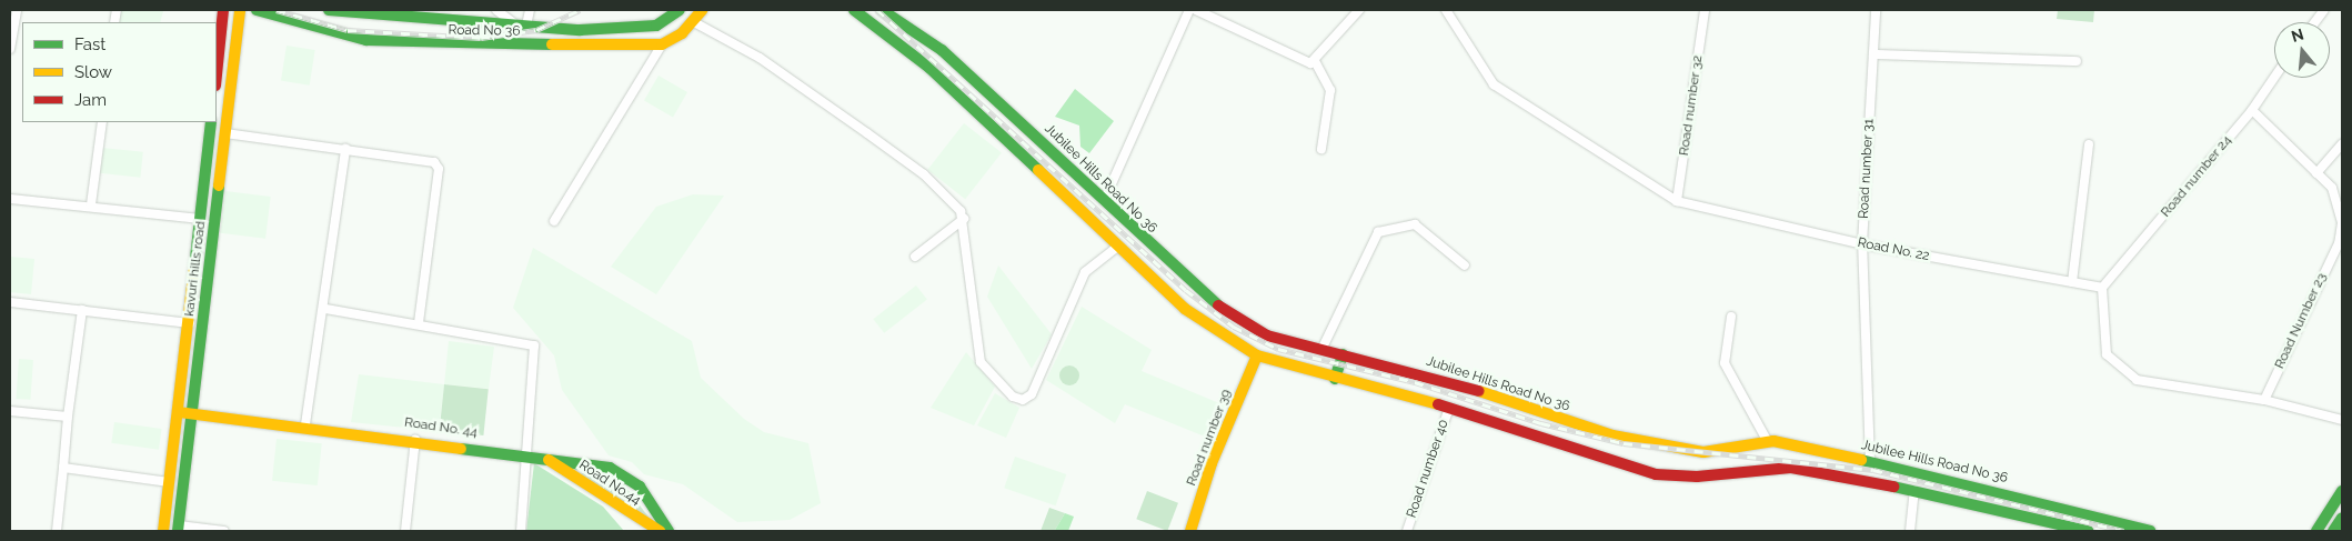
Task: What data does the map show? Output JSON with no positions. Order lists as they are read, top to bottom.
{
  "streets": {
    "main road": [
      "Road No 36",
      "Jubilee Hills Road No 36",
      "kavuri hills road",
      "Road No. 44",
      "Road number 39",
      "Road No.44"
    ],
    "street": [
      "Road number 32",
      "Road number 31",
      "Road number 24",
      "Road No. 22",
      "Road Number 23",
      "Road number 40"
    ]
  },
  "crossings": [
    ["Road number 32", "Road No. 22"],
    ["Road number 31", "Jubilee Hills Road No 36"],
    ["Road number 31", "Road No. 22"],
    ["Road number 24", "Road No. 22"],
    ["Road number 24", "Road Number 23"],
    ["kavuri hills road", "Road No. 44"],
    ["Road No. 44", "Road No.44"]
  ],
  "legend": ["Fast", "Slow", "Jam"],
  "north": "top"
}
